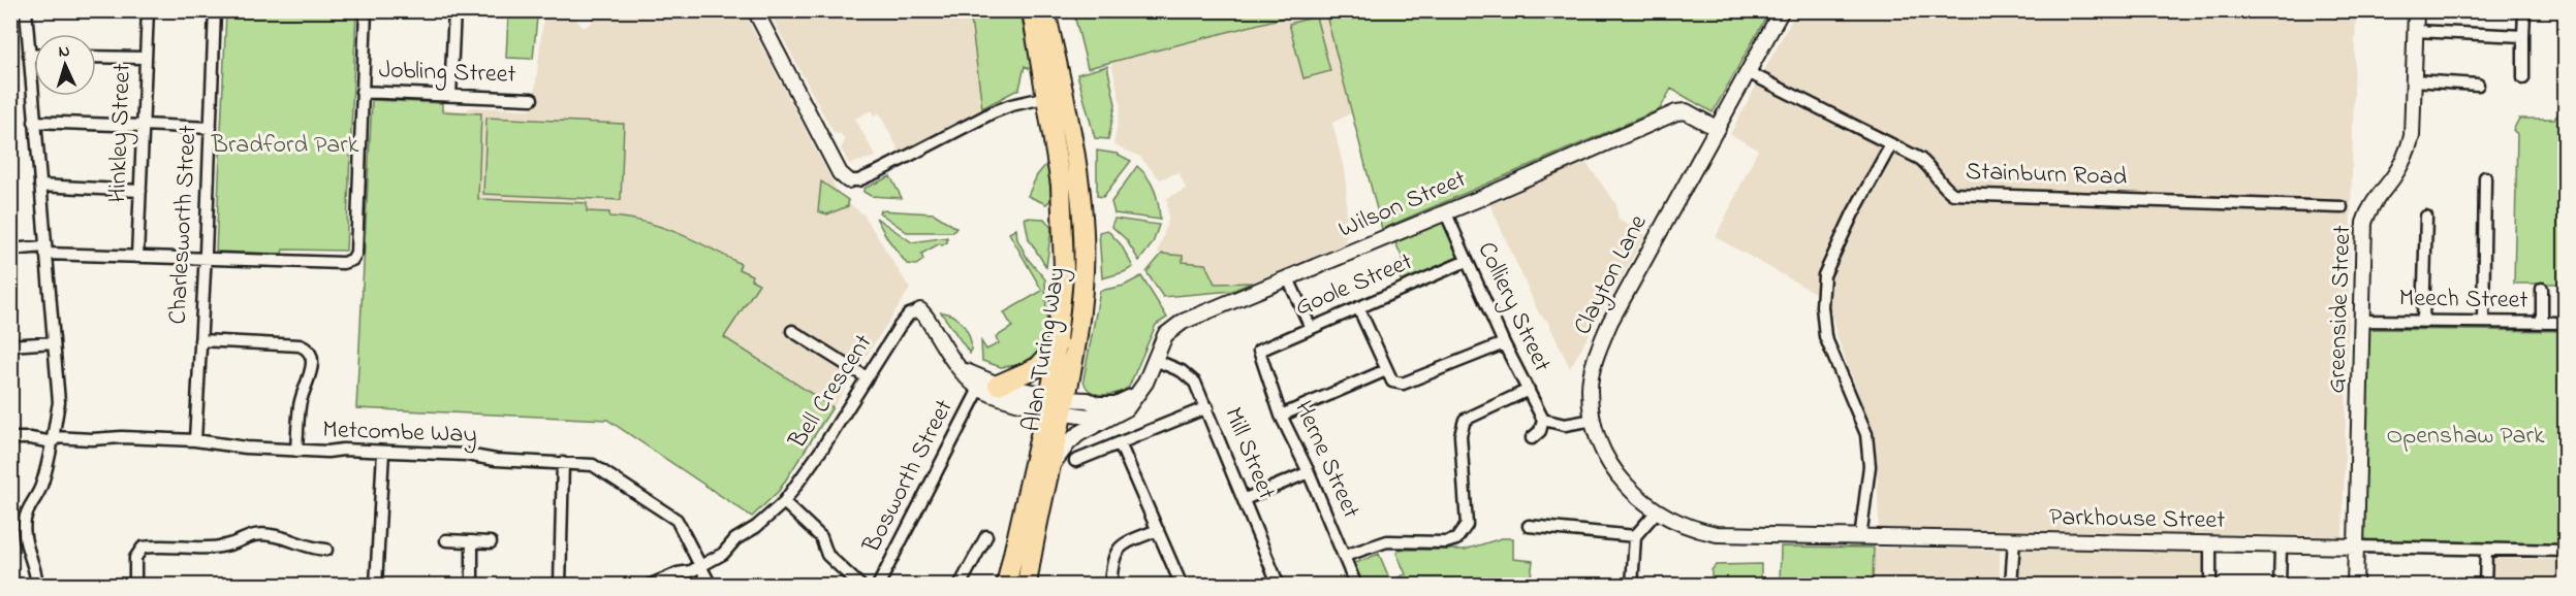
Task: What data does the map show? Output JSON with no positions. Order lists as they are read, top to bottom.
{
  "streets": {
    "highway": ["Alan Turing Way"],
    "street": [
      "Jobling Street",
      "Hinkley Street",
      "Stainburn Road",
      "Wilson Street",
      "Charlesworth Street",
      "Clayton Lane",
      "Goole Street",
      "Meech Street",
      "Colliery Street",
      "Greenside Street",
      "Bell Crescent",
      "Metcombe Way",
      "Mill Street",
      "Herne Street",
      "Bosworth Street",
      "Parkhouse Street"
    ]
  },
  "crossings": [
    ["Stainburn Road", "Clayton Lane"],
    ["Wilson Street", "Clayton Lane"],
    ["Wilson Street", "Colliery Street"],
    ["Wilson Street", "Alan Turing Way"],
    ["Wilson Street", "Mill Street"],
    ["Charlesworth Street", "Metcombe Way"],
    ["Clayton Lane", "Parkhouse Street"],
    ["Goole Street", "Colliery Street"],
    ["Goole Street", "Herne Street"],
    ["Meech Street", "Greenside Street"],
    ["Greenside Street", "Parkhouse Street"],
    ["Bell Crescent", "Metcombe Way"]
  ],
  "parks": ["Bradford Park", "Openshaw Park"],
  "north": "top"
}
